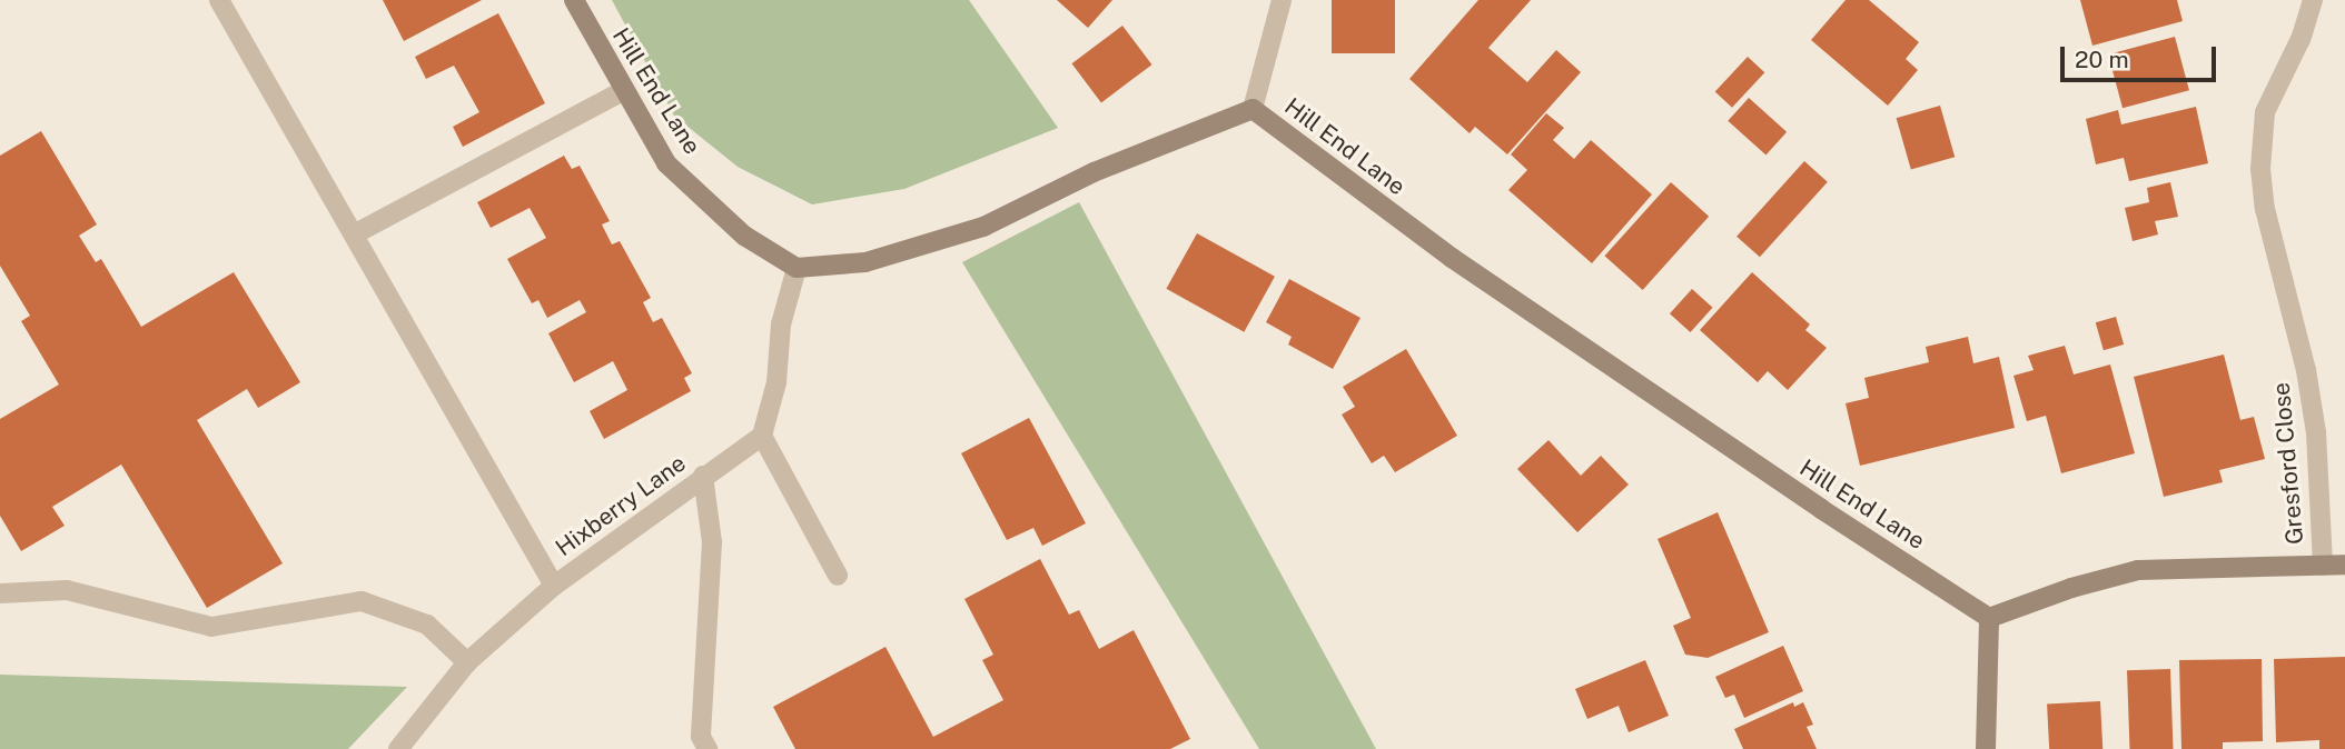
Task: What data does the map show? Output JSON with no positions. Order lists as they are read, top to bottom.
{
  "streets": {
    "street": ["Hill End Lane", "Gresford Close", "Hixberry Lane"]
  },
  "scale_bar": "20 m"
}
